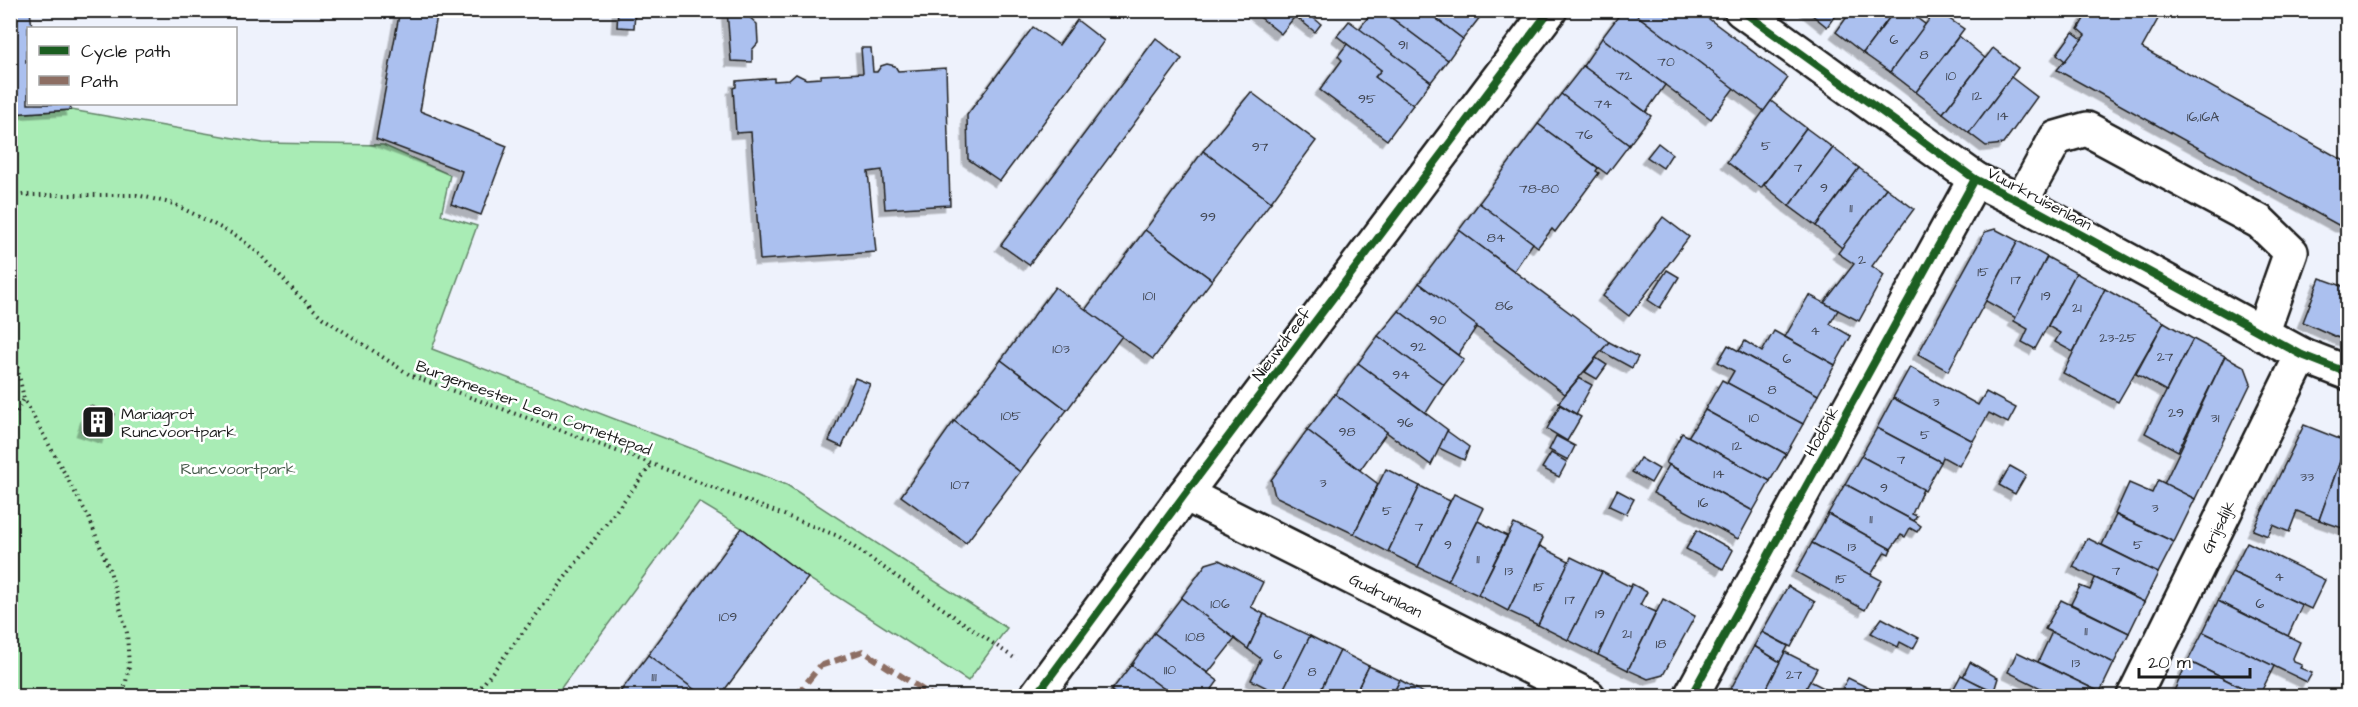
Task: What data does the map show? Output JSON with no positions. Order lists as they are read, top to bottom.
{
  "streets": {
    "street": [
      "Vuurkruisenlaan",
      "Nieuwdreef",
      "Hodonk",
      "Grijsdijk",
      "Gudrunlaan"
    ],
    "path": ["Burgemeester Leon Cornettepad"]
  },
  "crossings": [
    ["Vuurkruisenlaan", "Hodonk"],
    ["Vuurkruisenlaan", "Grijsdijk"],
    ["Nieuwdreef", "Burgemeester Leon Cornettepad"],
    ["Nieuwdreef", "Gudrunlaan"]
  ],
  "parks": ["Runcvoortpark"],
  "places": {
    "building": ["Mariagrot Runcvoortpark"]
  },
  "house_numbers": [
    "6",
    "91",
    "3",
    "8",
    "70",
    "72",
    "10",
    "12",
    "95",
    "74",
    "14",
    "16,16A",
    "76",
    "5",
    "97",
    "7",
    "9",
    "78-80",
    "11",
    "99",
    "84",
    "2",
    "15",
    "17",
    "101",
    "19",
    "86",
    "21",
    "90",
    "4",
    "23-25",
    "92",
    "103",
    "27",
    "6",
    "94",
    "8",
    "3",
    "29",
    "105",
    "10",
    "31",
    "96",
    "98",
    "5",
    "12",
    "7",
    "14",
    "33",
    "3",
    "107",
    "9",
    "16",
    "3",
    "5",
    "11",
    "7",
    "9",
    "5",
    "13",
    "11",
    "13",
    "7",
    "4",
    "15",
    "15",
    "17",
    "106",
    "6",
    "19",
    "109",
    "11",
    "21",
    "108",
    "18",
    "6",
    "13",
    "110",
    "8",
    "27",
    "111"
  ],
  "legend": ["Cycle path", "Path"],
  "scale_bar": "20 m"
}
